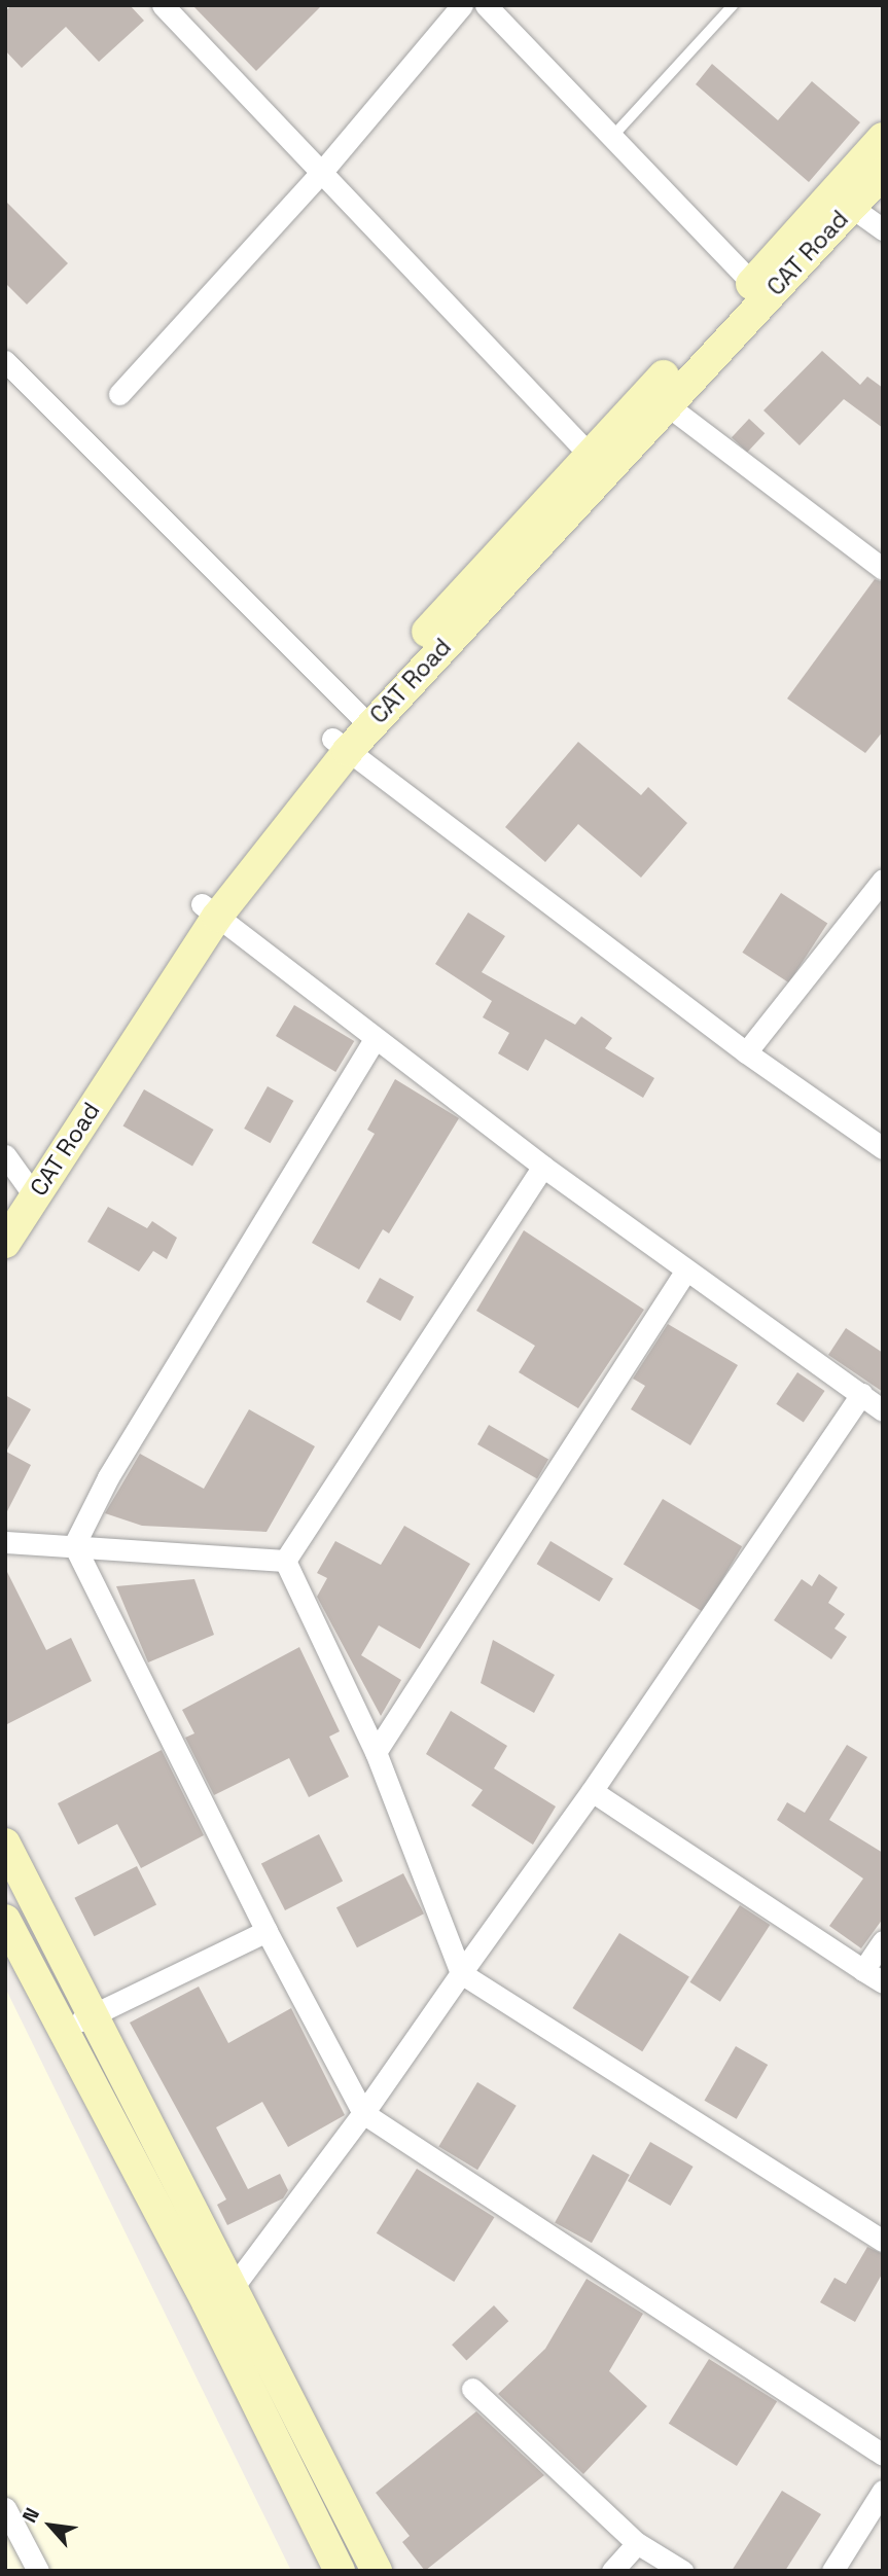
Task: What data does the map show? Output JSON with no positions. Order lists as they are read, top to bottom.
{
  "streets": {
    "street": ["CAT Road"]
  },
  "north": "top left"
}
